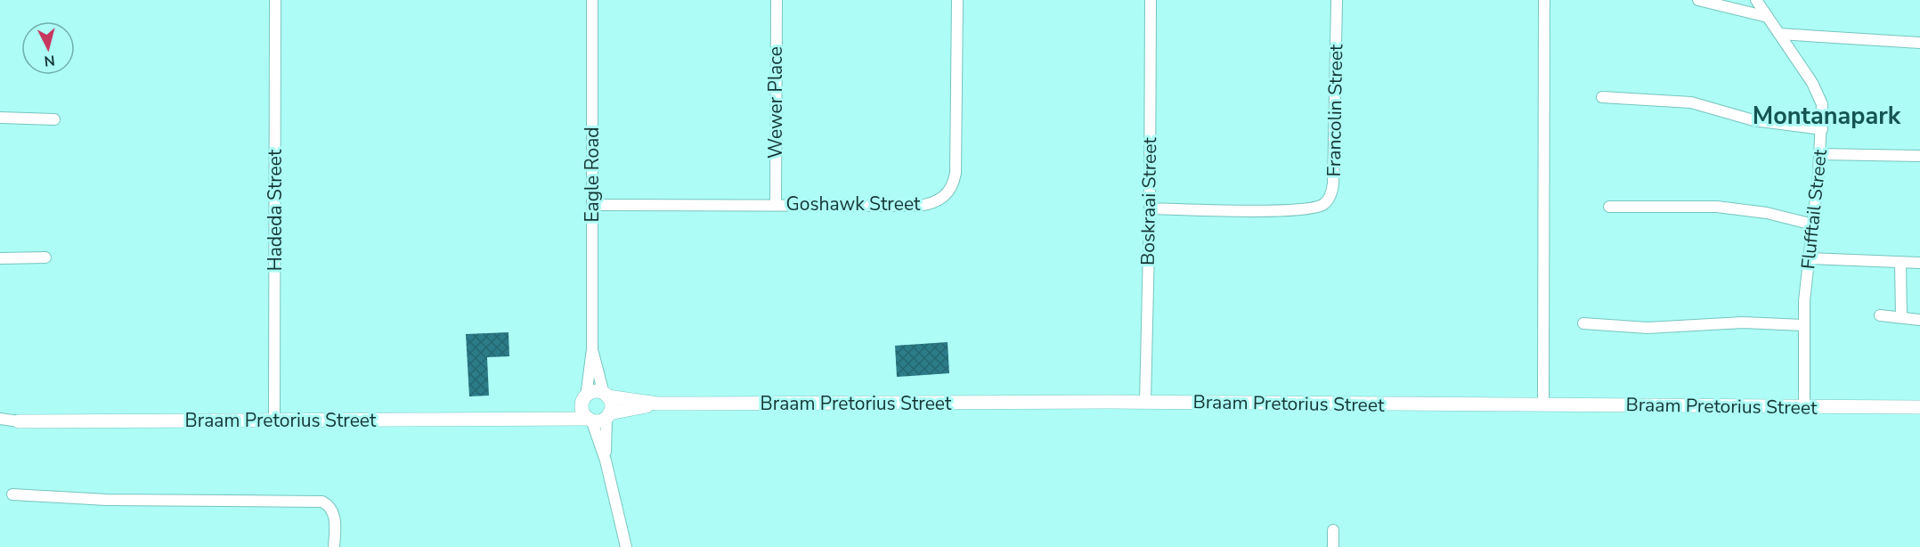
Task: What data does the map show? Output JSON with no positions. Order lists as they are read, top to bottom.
{
  "streets": {
    "street": [
      "Wewer Place",
      "Francolin Street",
      "Eagle Road",
      "Boskraai Street",
      "Goshawk Street",
      "Flufftail Street",
      "Hadeda Street",
      "Braam Pretorius Street"
    ]
  },
  "crossings": [
    ["Wewer Place", "Goshawk Street"],
    ["Francolin Street", "Boskraai Street"],
    ["Eagle Road", "Goshawk Street"],
    ["Eagle Road", "Braam Pretorius Street"],
    ["Boskraai Street", "Braam Pretorius Street"],
    ["Flufftail Street", "Braam Pretorius Street"],
    ["Hadeda Street", "Braam Pretorius Street"]
  ],
  "districts": ["Montanapark"],
  "north": "bottom"
}
